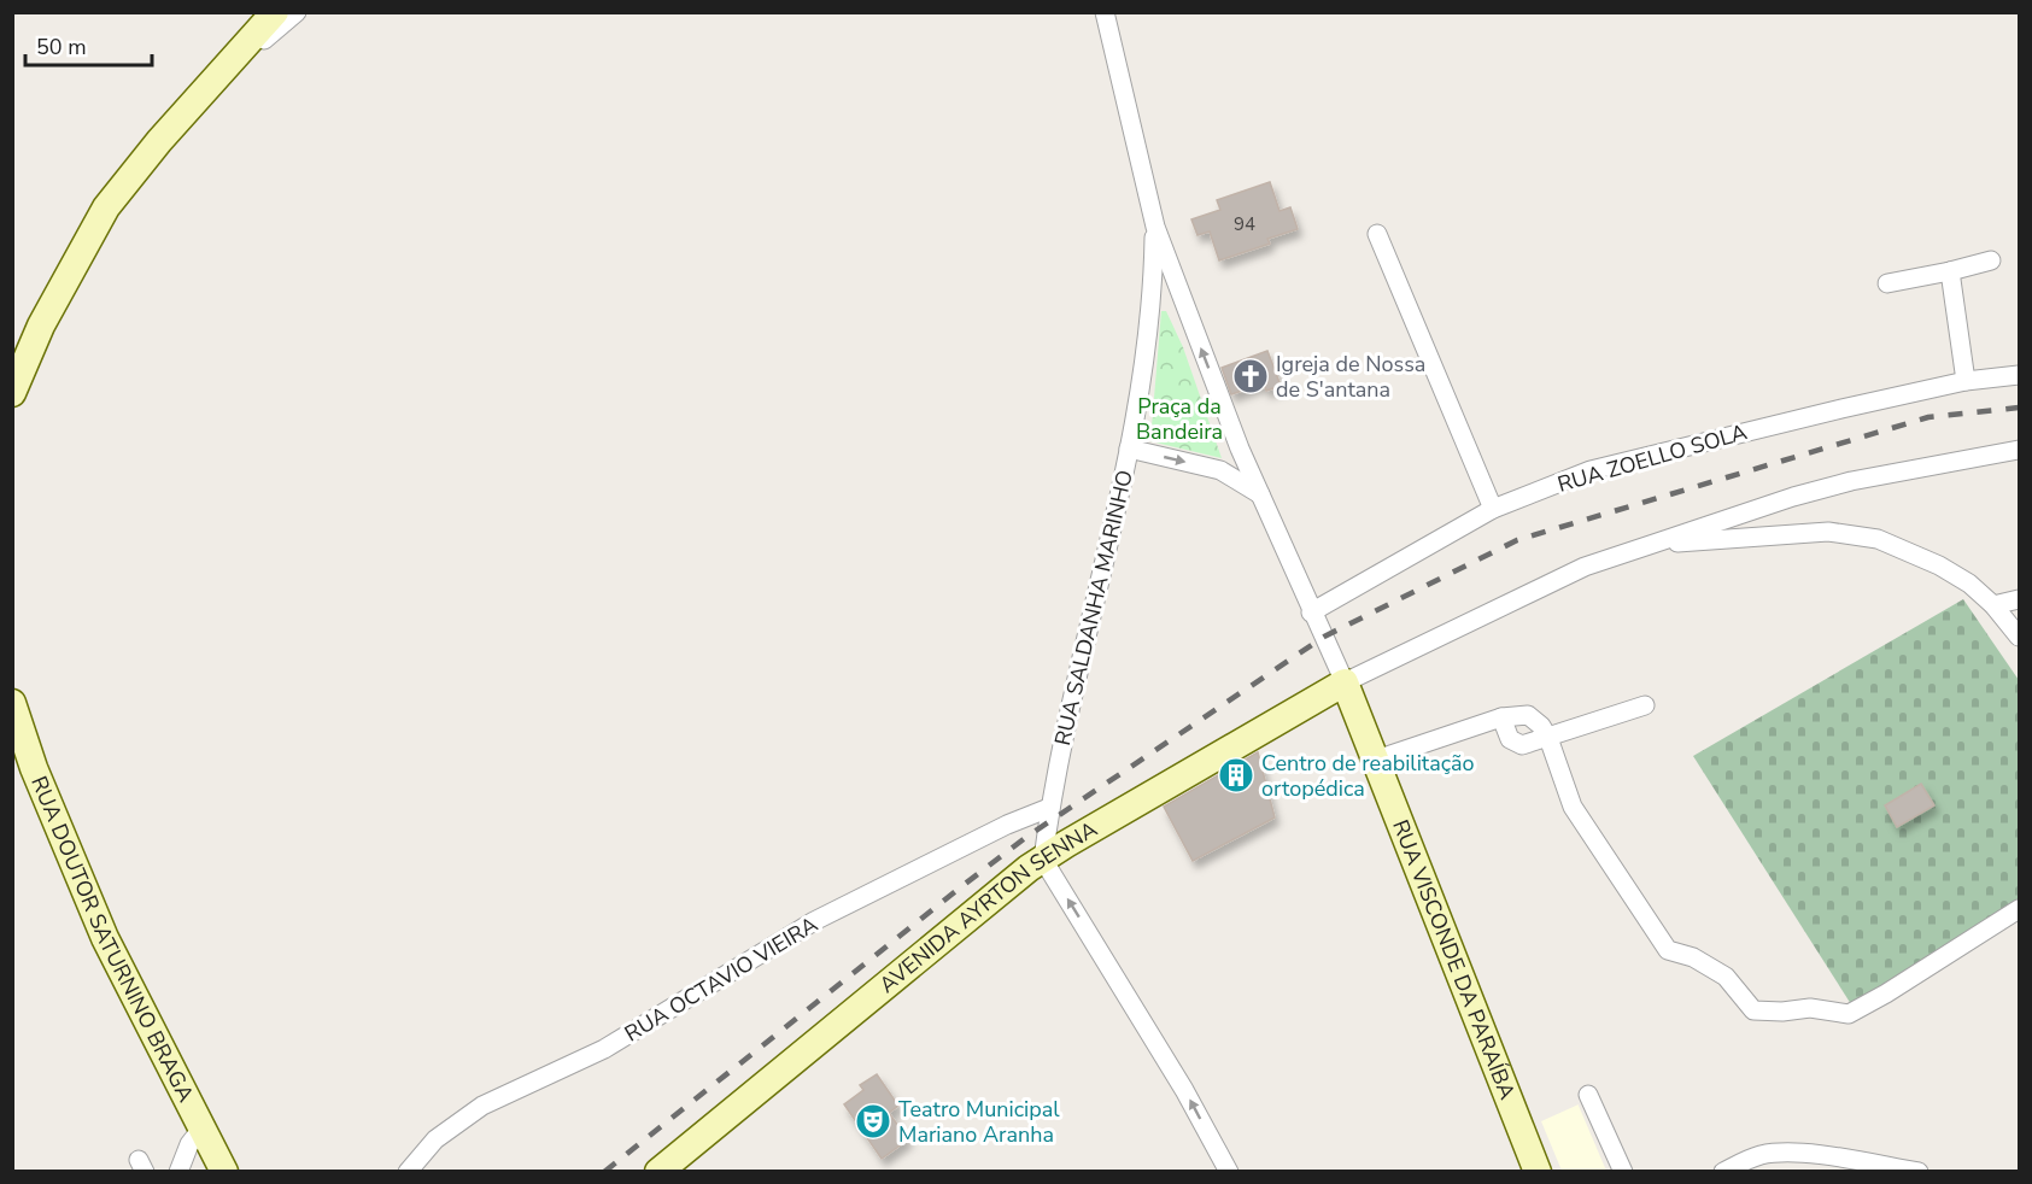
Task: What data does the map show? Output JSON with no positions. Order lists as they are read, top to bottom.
{
  "streets": {
    "main road": ["AVENIDA AYRTON SENNA", "RUA DOUTOR SATURNINO BRAGA", "RUA VISCONDE DA PARAÍBA"],
    "street": ["RUA ZOELLO SOLA", "RUA SALDANHA MARINHO", "RUA OCTAVIO VIEIRA"]
  },
  "crossings": [
    ["RUA ZOELLO SOLA", "RUA VISCONDE DA PARAÍBA"],
    ["RUA SALDANHA MARINHO", "AVENIDA AYRTON SENNA"],
    ["RUA SALDANHA MARINHO", "RUA VISCONDE DA PARAÍBA"],
    ["RUA SALDANHA MARINHO", "RUA OCTAVIO VIEIRA"],
    ["AVENIDA AYRTON SENNA", "RUA VISCONDE DA PARAÍBA"]
  ],
  "parks": ["Praça da Bandeira"],
  "places": {
    "church": ["Igreja de Nossa de S'antana"],
    "building": ["Centro de reabilitação ortopédica"],
    "theatre": ["Teatro Municipal Mariano Aranha"]
  },
  "house_numbers": ["94"],
  "scale_bar": "50 m"
}
